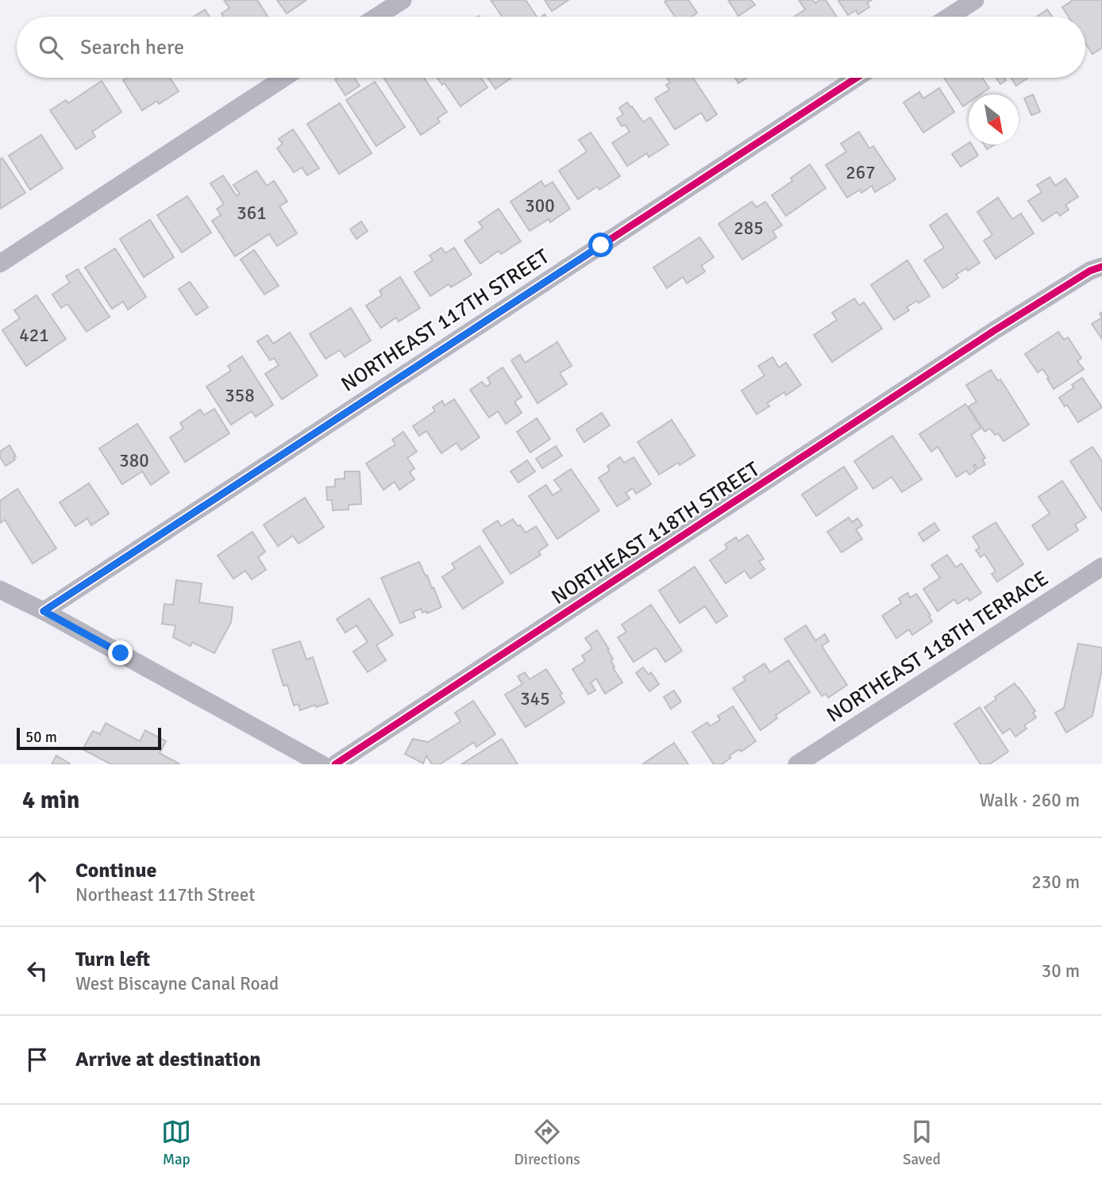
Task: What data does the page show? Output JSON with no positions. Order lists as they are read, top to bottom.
{
  "streets": {
    "street": ["NORTHEAST 117TH STREET", "NORTHEAST 118TH STREET", "NORTHEAST 118TH TERRACE"]
  },
  "house_numbers": [
    "267",
    "300",
    "361",
    "285",
    "421",
    "358",
    "380",
    "345"
  ],
  "scale_bar": "50 m",
  "north": "bottom right",
  "page": {
    "search": "Search here",
    "scale": "50 m",
    "heading": ["4 min", "Walk · 260 m"],
    "list": [
      ["Continue", "Northeast 117th Street", "230 m"],
      ["Turn left", "West Biscayne Canal Road", "30 m"],
      "Arrive at destination"
    ],
    "nav": ["Map", "Directions", "Saved"]
  }
}
